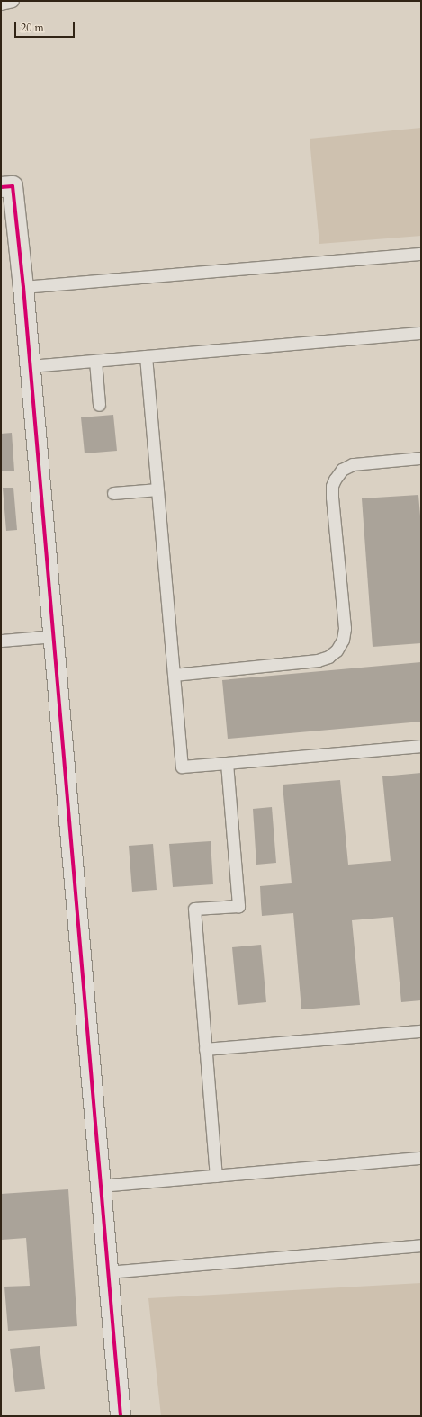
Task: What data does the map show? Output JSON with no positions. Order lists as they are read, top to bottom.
{
  "scale_bar": "20 m"
}
